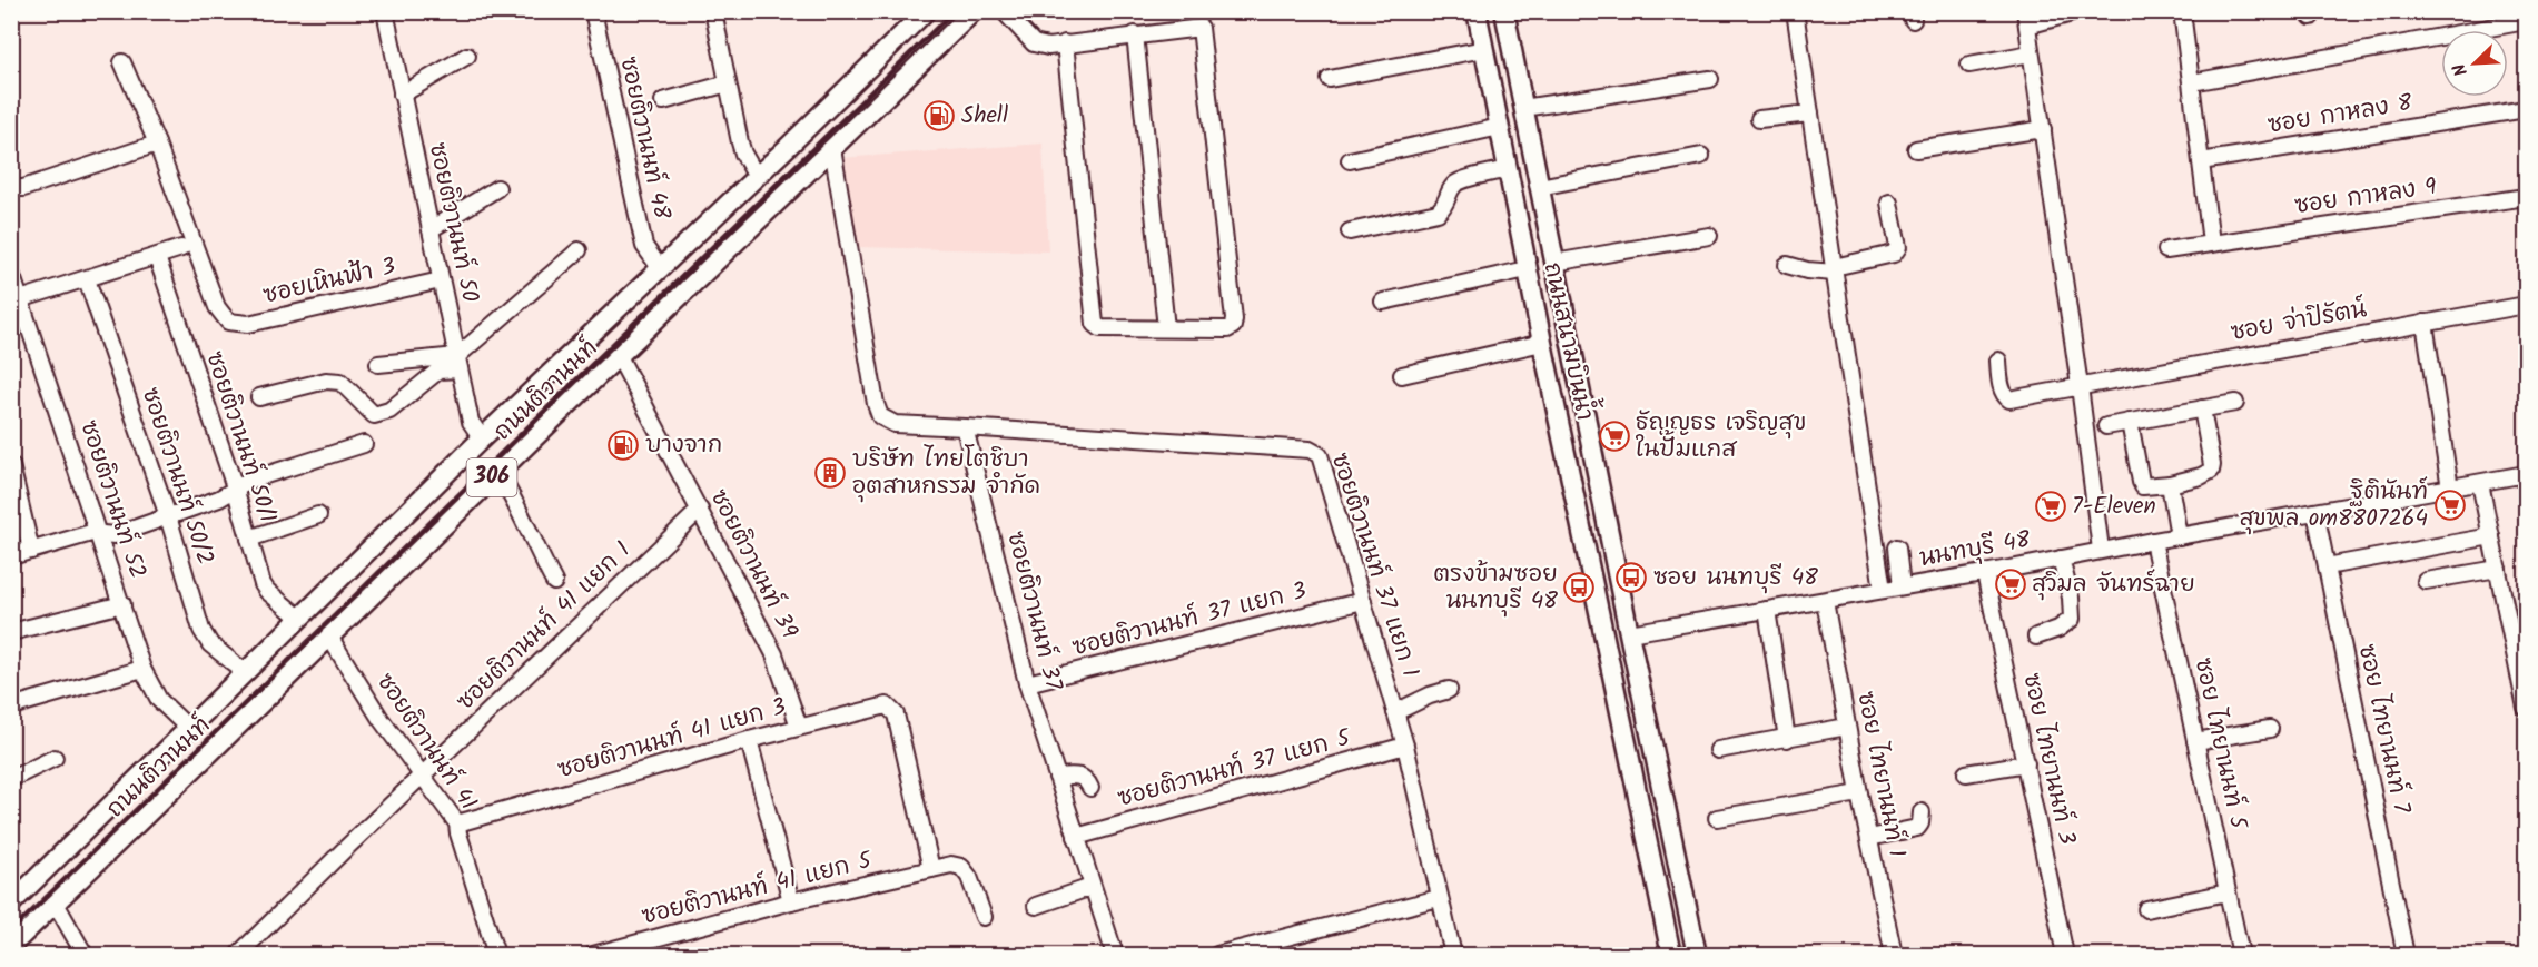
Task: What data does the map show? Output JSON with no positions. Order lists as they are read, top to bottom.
{
  "streets": {
    "main road": ["ถนนสนามบินน้ำ", "ถนนติวานนท์", "306"],
    "street": [
      "ซอย กาหลง 8",
      "ซอยติวานนท์ 48",
      "ซอย กาหลง 9",
      "ซอยติวานนท์ 50",
      "ซอยเหินฟ้า 3",
      "ซอย จ่าปิรัตน์",
      "ซอยติวานนท์ 50/1",
      "ซอยติวานนท์ 50/2",
      "ซอยติวานนท์ 52",
      "นนทบุรี 48",
      "ซอยติวานนท์ 39",
      "ซอยติวานนท์ 37 แยก 1",
      "ซอยติวานนท์ 37",
      "ซอยติวานนท์ 37 แยก 3",
      "ซอยติวานนท์ 41 แยก 1",
      "ซอย ไทยานนท์ 7",
      "ซอยติวานนท์ 41 แยก 3",
      "ซอยติวานนท์ 41",
      "ซอย ไทยานนท์ 5",
      "ซอย ไทยานนท์ 3",
      "ซอยติวานนท์ 37 แยก 5",
      "ซอย ไทยานนท์ 1",
      "ซอยติวานนท์ 41 แยก 5"
    ]
  },
  "crossings": [
    ["ซอยติวานนท์ 48", "ถนนติวานนท์"],
    ["ซอยติวานนท์ 50", "ซอยเหินฟ้า 3"],
    ["ซอยติวานนท์ 50", "ถนนติวานนท์"],
    ["ถนนสนามบินน้ำ", "นนทบุรี 48"],
    ["ถนนติวานนท์", "ซอยติวานนท์ 50/1"],
    ["ถนนติวานนท์", "ซอยติวานนท์ 50/2"],
    ["ถนนติวานนท์", "ซอยติวานนท์ 52"],
    ["ถนนติวานนท์", "ซอยติวานนท์ 39"],
    ["ถนนติวานนท์", "ซอยติวานนท์ 41"],
    ["นนทบุรี 48", "ซอย ไทยานนท์ 7"],
    ["นนทบุรี 48", "ซอย ไทยานนท์ 5"],
    ["นนทบุรี 48", "ซอย ไทยานนท์ 3"],
    ["นนทบุรี 48", "ซอย ไทยานนท์ 1"],
    ["ซอยติวานนท์ 39", "ซอยติวานนท์ 41 แยก 1"],
    ["ซอยติวานนท์ 39", "ซอยติวานนท์ 41 แยก 3"],
    ["ซอยติวานนท์ 37 แยก 1", "ซอยติวานนท์ 37"],
    ["ซอยติวานนท์ 37 แยก 1", "ซอยติวานนท์ 37 แยก 3"],
    ["ซอยติวานนท์ 37 แยก 1", "ซอยติวานนท์ 37 แยก 5"],
    ["ซอยติวานนท์ 37", "ซอยติวานนท์ 37 แยก 3"],
    ["ซอยติวานนท์ 37", "ซอยติวานนท์ 37 แยก 5"],
    ["ซอยติวานนท์ 41 แยก 1", "ซอยติวานนท์ 41"],
    ["ซอยติวานนท์ 41 แยก 3", "ซอยติวานนท์ 41"],
    ["ซอยติวานนท์ 41 แยก 3", "ซอยติวานนท์ 41 แยก 5"]
  ],
  "places": {
    "fuel station": ["Shell", "บางจาก"],
    "supermarket": [
      "ธัญญธร เจริญสุข ในปั้มแกส",
      "ฐิตินันท์ สุขพล om8807264",
      "7-Eleven",
      "สุวิมล จันทร์ฉาย"
    ],
    "building": ["บริษัท ไทยโตชิบา อุตสาหกรรม จำกัด"],
    "bus stop": ["ซอย นนทบุรี 48", "ตรงข้ามซอย นนทบุรี 48"]
  },
  "north": "bottom left"
}
